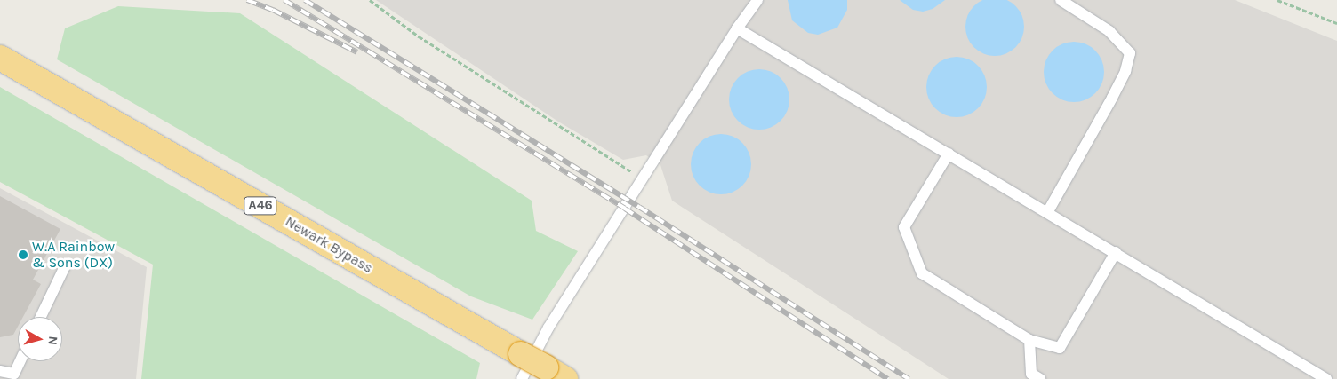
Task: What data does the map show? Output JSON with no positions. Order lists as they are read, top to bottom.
{
  "streets": {
    "highway": ["A46", "Newark Bypass"]
  },
  "places": ["W.A Rainbow & Sons (DX)"],
  "north": "right"
}
